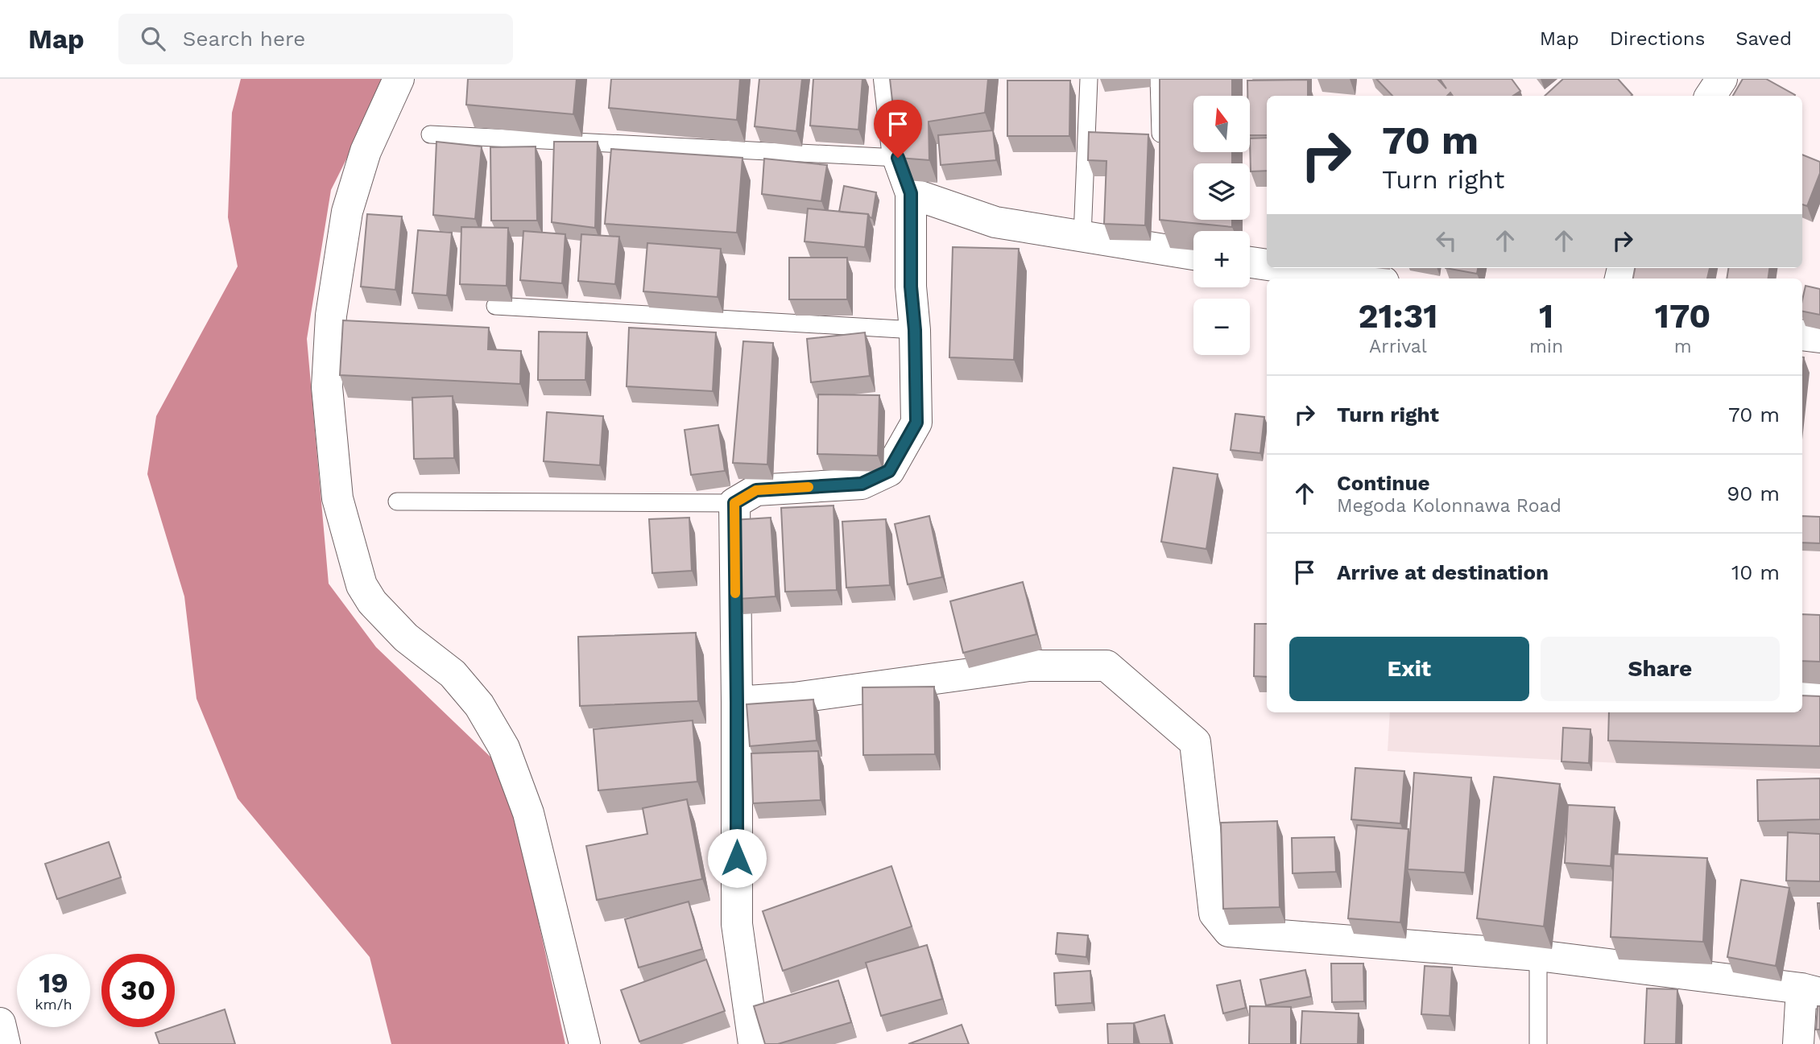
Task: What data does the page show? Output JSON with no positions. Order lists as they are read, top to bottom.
{
  "north": "top",
  "page": {
    "header": "Map",
    "search": "Search here",
    "nav": ["Map", "Directions", "Saved"],
    "map_buttons": ["+", "−"],
    "turn": ["70 m", "Turn right"],
    "eta": [
      "21:31",
      "Arrival",
      "1",
      "min",
      "170",
      "m"
    ],
    "list": [
      {
        "name": "Turn right",
        "value": "70 m"
      },
      {
        "name": "Continue",
        "note": "Megoda Kolonnawa Road",
        "value": "90 m"
      },
      {
        "name": "Arrive at destination",
        "value": "10 m"
      }
    ],
    "buttons": ["Exit", "Share"],
    "speed": "19 km/h",
    "limit": "30"
  }
}
